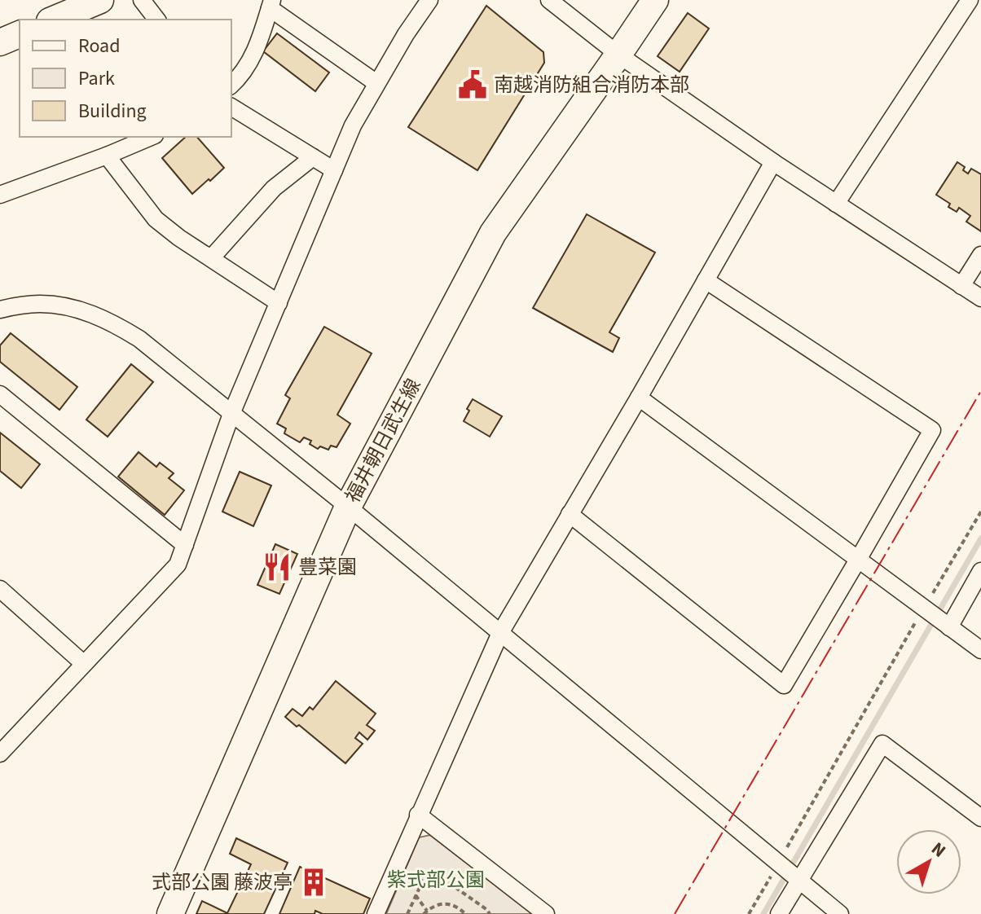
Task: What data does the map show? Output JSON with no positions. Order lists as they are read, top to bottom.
{
  "streets": {
    "main road": ["福井朝日武生線"]
  },
  "parks": ["紫式部公園"],
  "places": {
    "public building": ["南越消防組合消防本部"],
    "restaurant": ["豊菜園"],
    "building": ["式部公園 藤波亭"]
  },
  "legend": ["Road", "Park", "Building"],
  "north": "top right"
}
